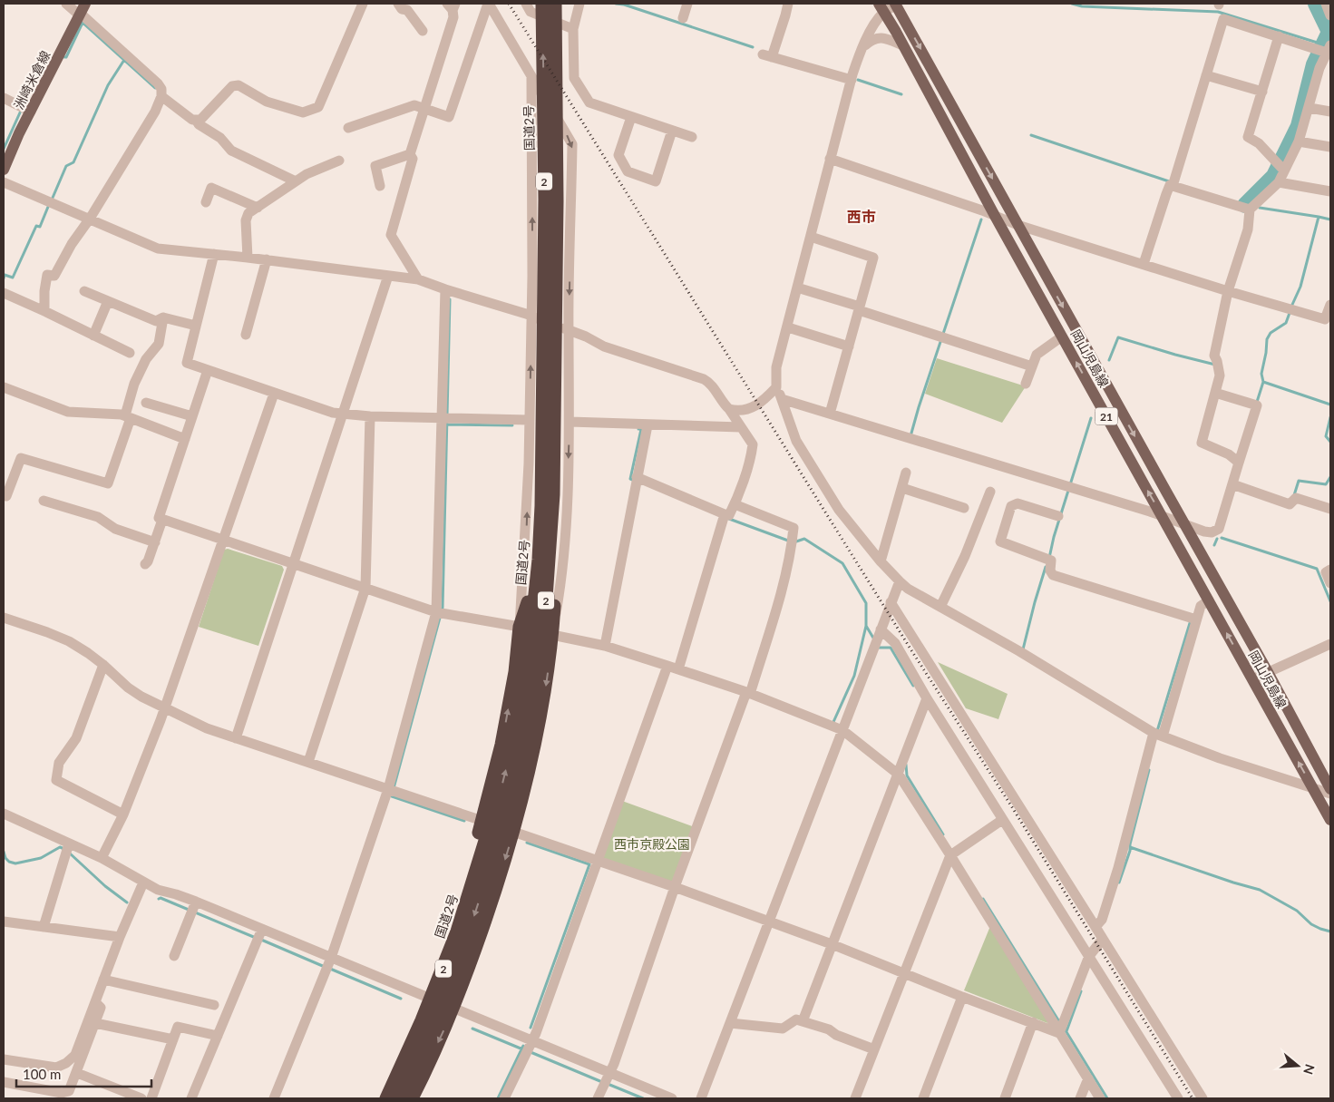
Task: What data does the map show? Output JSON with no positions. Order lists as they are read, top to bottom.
{
  "streets": {
    "highway": ["国道2号", "2"],
    "main road": ["洲崎米倉線", "岡山児島線", "21"]
  },
  "districts": ["西市"],
  "parks": ["西市京殿公園"],
  "scale_bar": "100 m",
  "north": "right"
}
